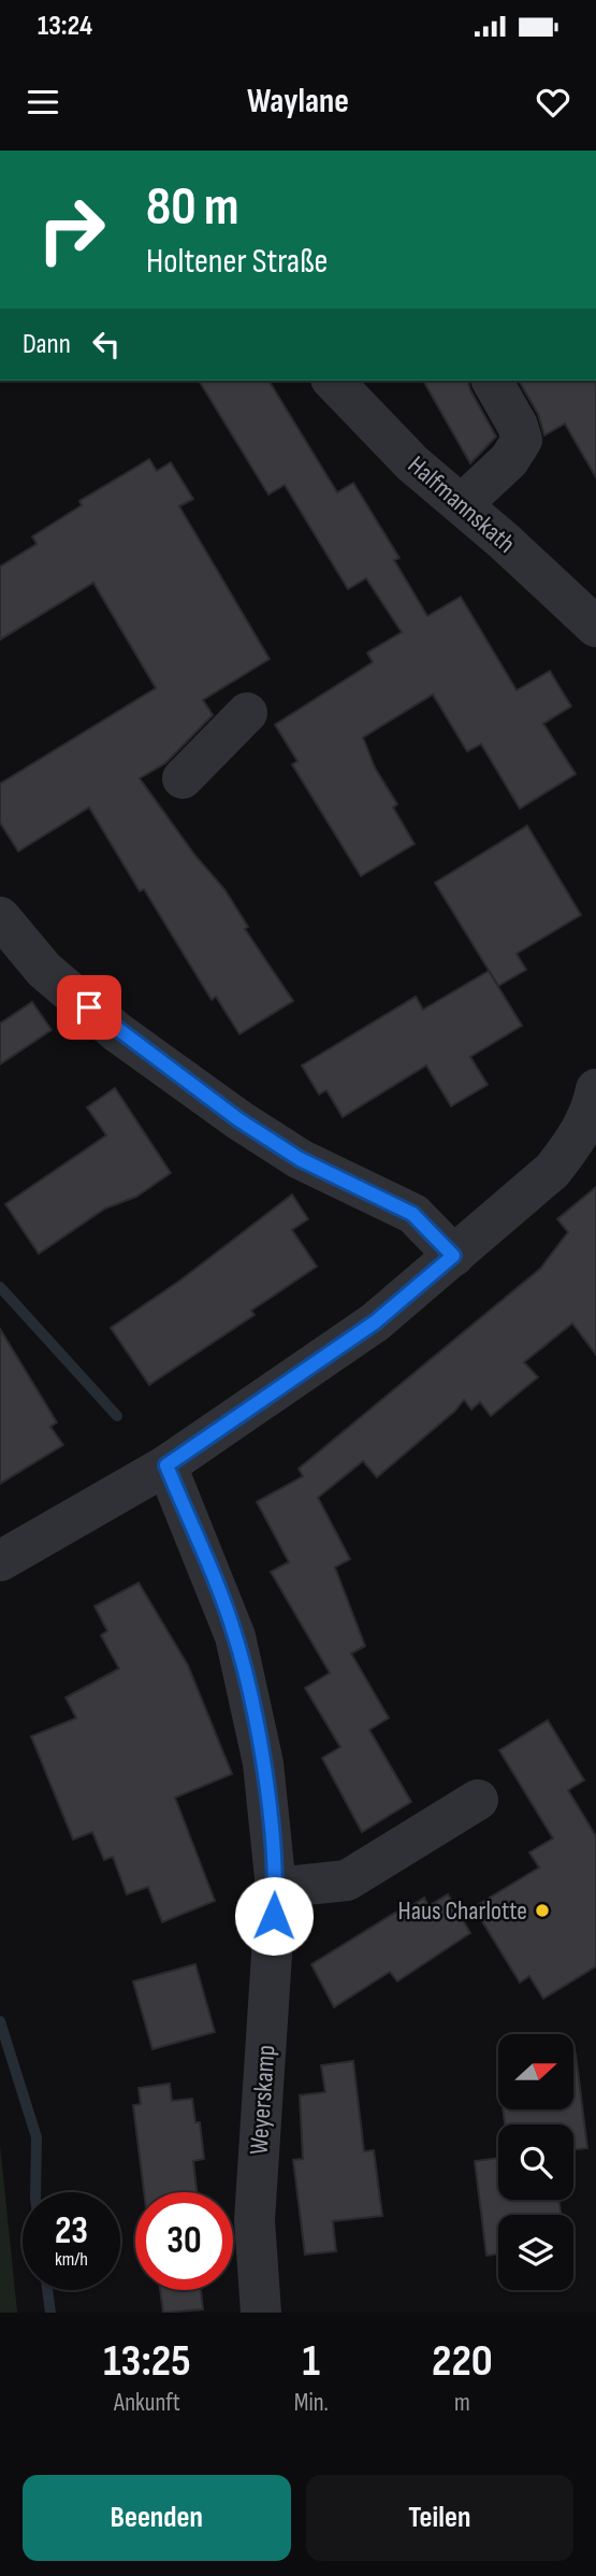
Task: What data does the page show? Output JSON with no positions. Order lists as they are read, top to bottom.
{
  "streets": {
    "street": ["Halfmannskath", "Weyerskamp"]
  },
  "places": ["Haus Charlotte"],
  "north": "right",
  "page": {
    "status": "13:24",
    "header": "Waylane",
    "turn": ["80 m", "Holtener Straße"],
    "then": "Dann",
    "speed": "23 km/h",
    "limit": "30",
    "eta": [
      "13:25",
      "Ankunft",
      "1",
      "Min.",
      "220",
      "m"
    ],
    "buttons": ["Beenden", "Teilen"]
  }
}
